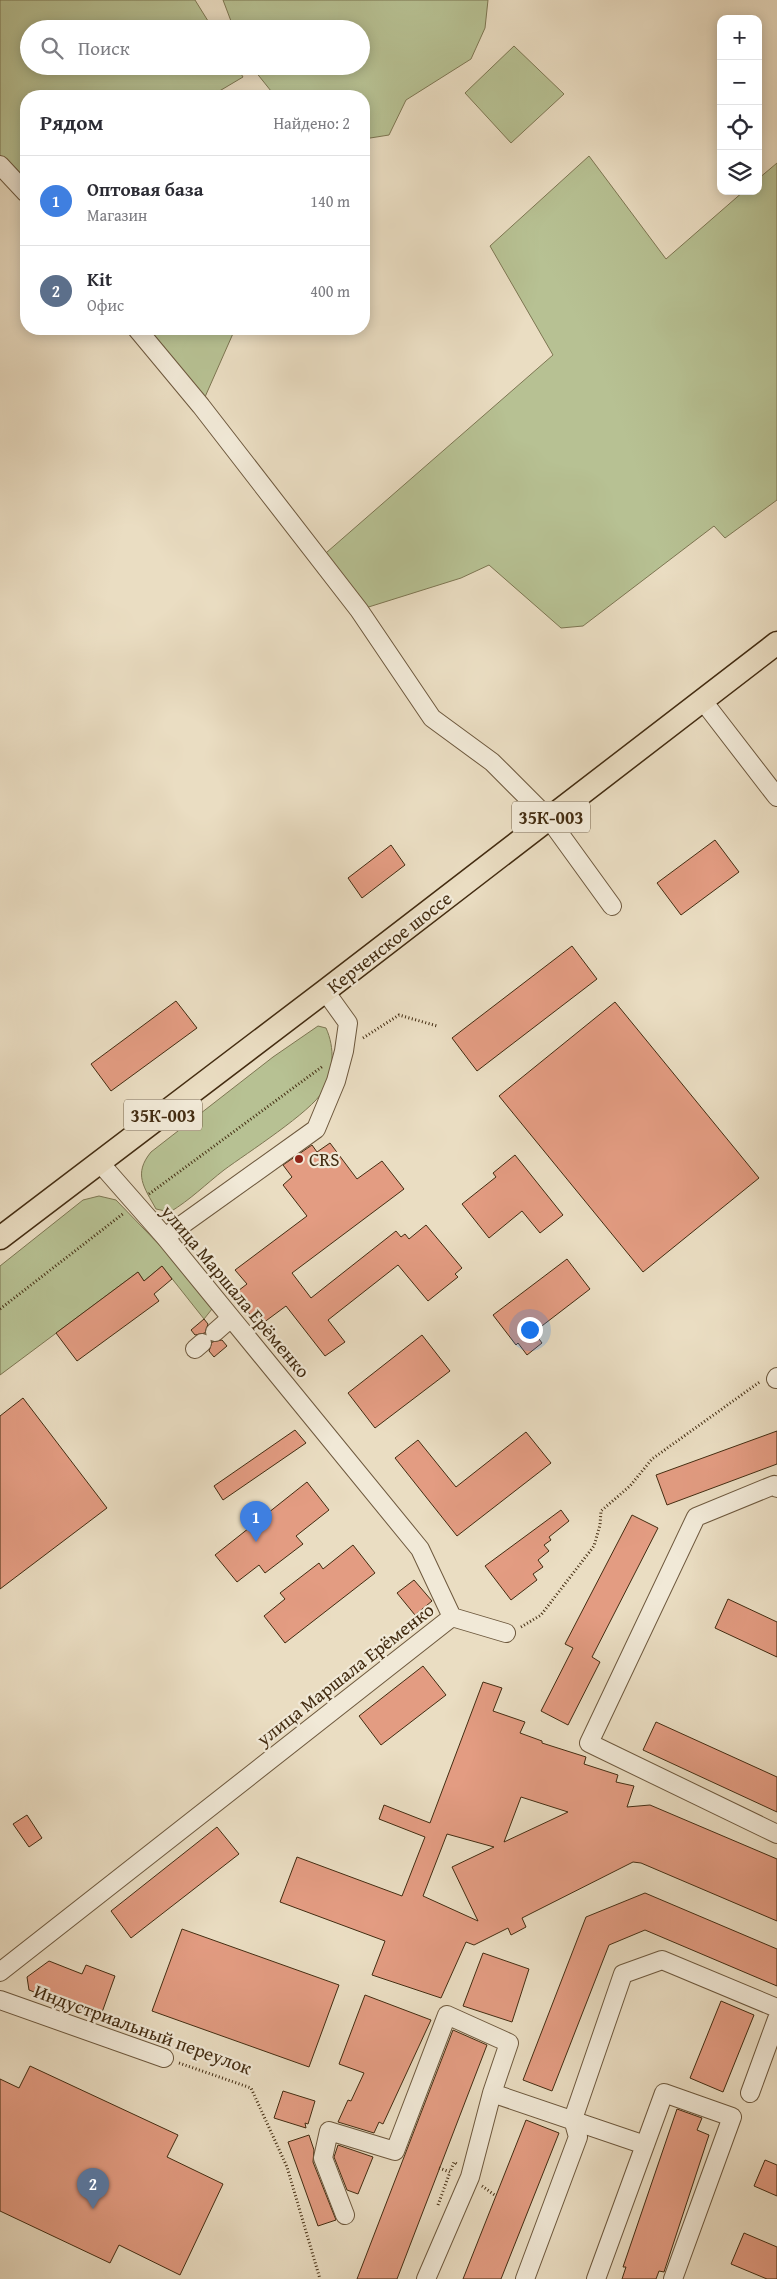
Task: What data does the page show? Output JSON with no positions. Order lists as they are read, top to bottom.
{
  "streets": {
    "main road": ["35К-003", "Керченское шоссе"],
    "street": ["улица Маршала Ерёменко", "Индустриальный переулок"]
  },
  "crossings": [
    ["Керченское шоссе", "улица Маршала Ерёменко"]
  ],
  "places": ["CRS"],
  "page": {
    "map_buttons": ["+", "−"],
    "search": "Поиск",
    "heading": ["Рядом", "Найдено: 2"],
    "list": [
      {
        "mark": "1",
        "name": "Оптовая база",
        "note": "Магазин",
        "value": "140 m"
      },
      {
        "mark": "2",
        "name": "Kit",
        "note": "Офис",
        "value": "400 m"
      }
    ],
    "pins": ["1", "2"]
  }
}
